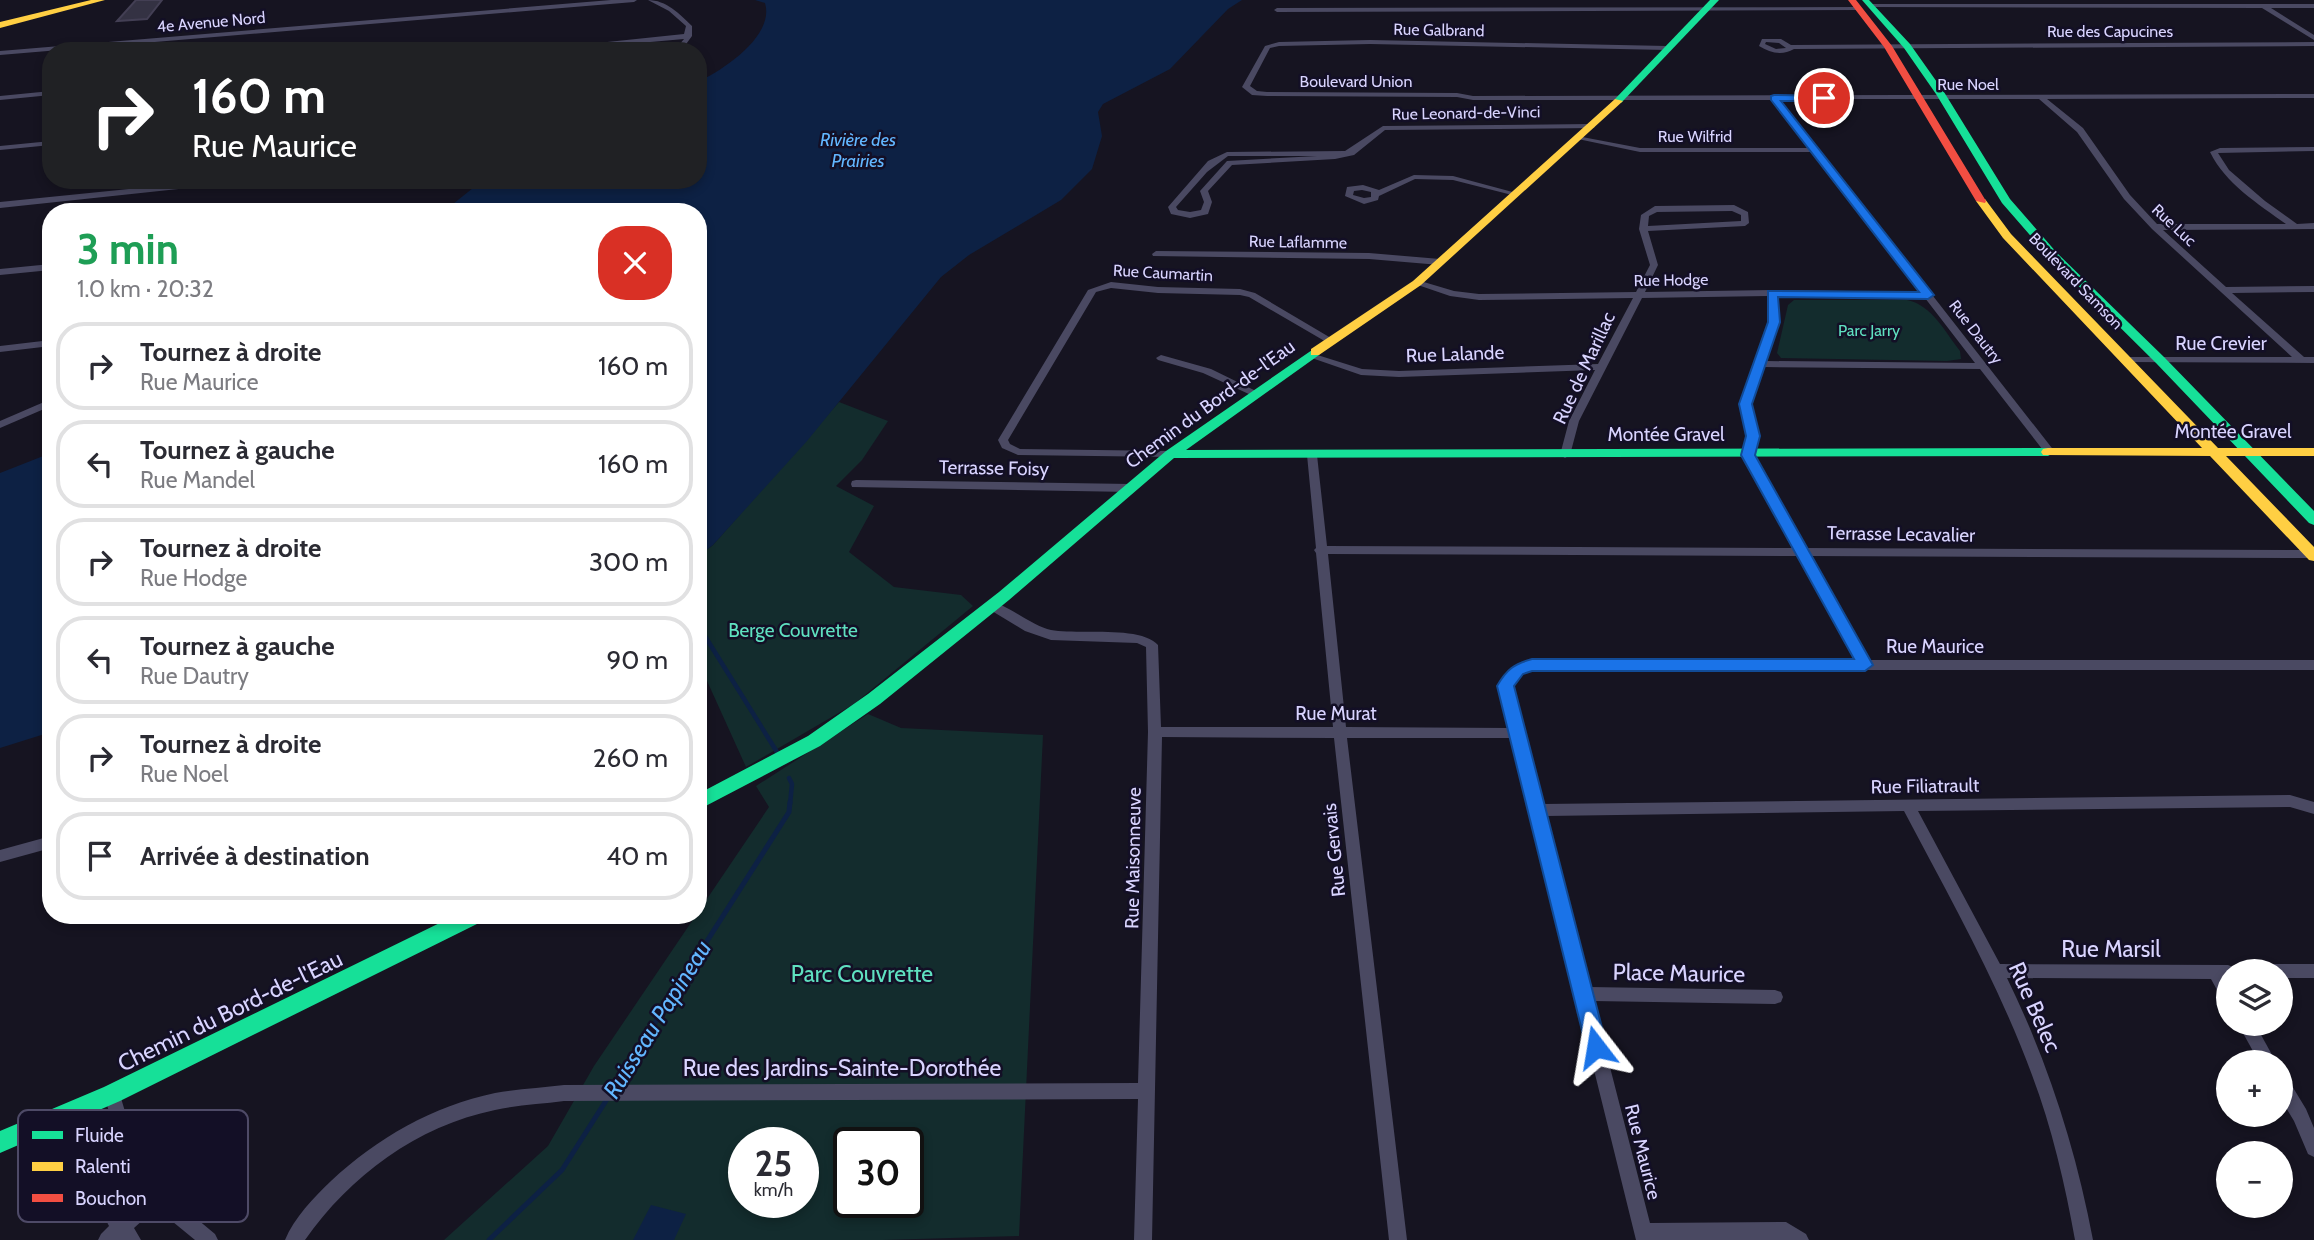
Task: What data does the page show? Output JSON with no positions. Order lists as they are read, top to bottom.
{
  "streets": {
    "street": [
      "4e Avenue Nord",
      "Rue Galbrand",
      "Rue des Capucines",
      "Boulevard Union",
      "Rue Noel",
      "Rue Leonard-de-Vinci",
      "Rue Wilfrid",
      "Rue Luc",
      "Rue Laflamme",
      "Rue Caumartin",
      "Rue Hodge",
      "Boulevard Samson",
      "Rue Dautry",
      "Rue Crevier",
      "Rue Lalande",
      "Rue de Marillac",
      "Chemin du Bord-de-l'Eau",
      "Montée Gravel",
      "Terrasse Foisy",
      "Terrasse Lecavalier",
      "Rue Maurice",
      "Rue Murat",
      "Rue Filiatrault",
      "Rue Gervais",
      "Rue Maisonneuve",
      "Rue Marsil",
      "Place Maurice",
      "Rue Belec",
      "Rue des Jardins-Sainte-Dorothée"
    ]
  },
  "crossings": [
    ["Rue Galbrand", "Boulevard Union"],
    ["Rue Galbrand", "Chemin du Bord-de-l'Eau"],
    ["Rue des Capucines", "Boulevard Samson"],
    ["Boulevard Union", "Rue Noel"],
    ["Boulevard Union", "Chemin du Bord-de-l'Eau"],
    ["Rue Noel", "Rue Luc"],
    ["Rue Noel", "Boulevard Samson"],
    ["Rue Noel", "Rue Dautry"],
    ["Rue Noel", "Chemin du Bord-de-l'Eau"],
    ["Rue Leonard-de-Vinci", "Chemin du Bord-de-l'Eau"],
    ["Rue Wilfrid", "Rue Dautry"],
    ["Rue Wilfrid", "Chemin du Bord-de-l'Eau"],
    ["Rue Luc", "Rue Crevier"],
    ["Rue Laflamme", "Chemin du Bord-de-l'Eau"],
    ["Rue Caumartin", "Chemin du Bord-de-l'Eau"],
    ["Rue Caumartin", "Montée Gravel"],
    ["Rue Hodge", "Rue Dautry"],
    ["Rue Hodge", "Rue de Marillac"],
    ["Rue Hodge", "Chemin du Bord-de-l'Eau"],
    ["Boulevard Samson", "Rue Crevier"],
    ["Boulevard Samson", "Montée Gravel"],
    ["Boulevard Samson", "Terrasse Lecavalier"],
    ["Rue Dautry", "Montée Gravel"],
    ["Rue Lalande", "Rue de Marillac"],
    ["Rue Lalande", "Chemin du Bord-de-l'Eau"],
    ["Rue de Marillac", "Montée Gravel"],
    ["Chemin du Bord-de-l'Eau", "Montée Gravel"],
    ["Chemin du Bord-de-l'Eau", "Terrasse Foisy"],
    ["Chemin du Bord-de-l'Eau", "Rue Maisonneuve"],
    ["Montée Gravel", "Rue Gervais"],
    ["Terrasse Lecavalier", "Rue Gervais"],
    ["Rue Maurice", "Rue Murat"],
    ["Rue Maurice", "Rue Filiatrault"],
    ["Rue Maurice", "Place Maurice"],
    ["Rue Murat", "Rue Gervais"],
    ["Rue Murat", "Rue Maisonneuve"],
    ["Rue Filiatrault", "Rue Belec"],
    ["Rue Maisonneuve", "Rue des Jardins-Sainte-Dorothée"],
    ["Rue Marsil", "Rue Belec"]
  ],
  "water": ["Rivière des Prairies", "Ruisseau Papineau"],
  "parks": ["Parc Jarry", "Berge Couvrette", "Parc Couvrette"],
  "legend": ["Fluide", "Ralenti", "Bouchon"],
  "page": {
    "turn": ["160 m", "Rue Maurice"],
    "heading": ["3 min", "1.0 km · 20:32"],
    "list": [
      {
        "name": "Tournez à droite",
        "note": "Rue Maurice",
        "value": "160 m"
      },
      {
        "name": "Tournez à gauche",
        "note": "Rue Mandel",
        "value": "160 m"
      },
      {
        "name": "Tournez à droite",
        "note": "Rue Hodge",
        "value": "300 m"
      },
      {
        "name": "Tournez à gauche",
        "note": "Rue Dautry",
        "value": "90 m"
      },
      {
        "name": "Tournez à droite",
        "note": "Rue Noel",
        "value": "260 m"
      },
      {
        "name": "Arrivée à destination",
        "value": "40 m"
      }
    ],
    "map_buttons": ["+", "−"],
    "speed": "25 km/h",
    "limit": "30"
  }
}
